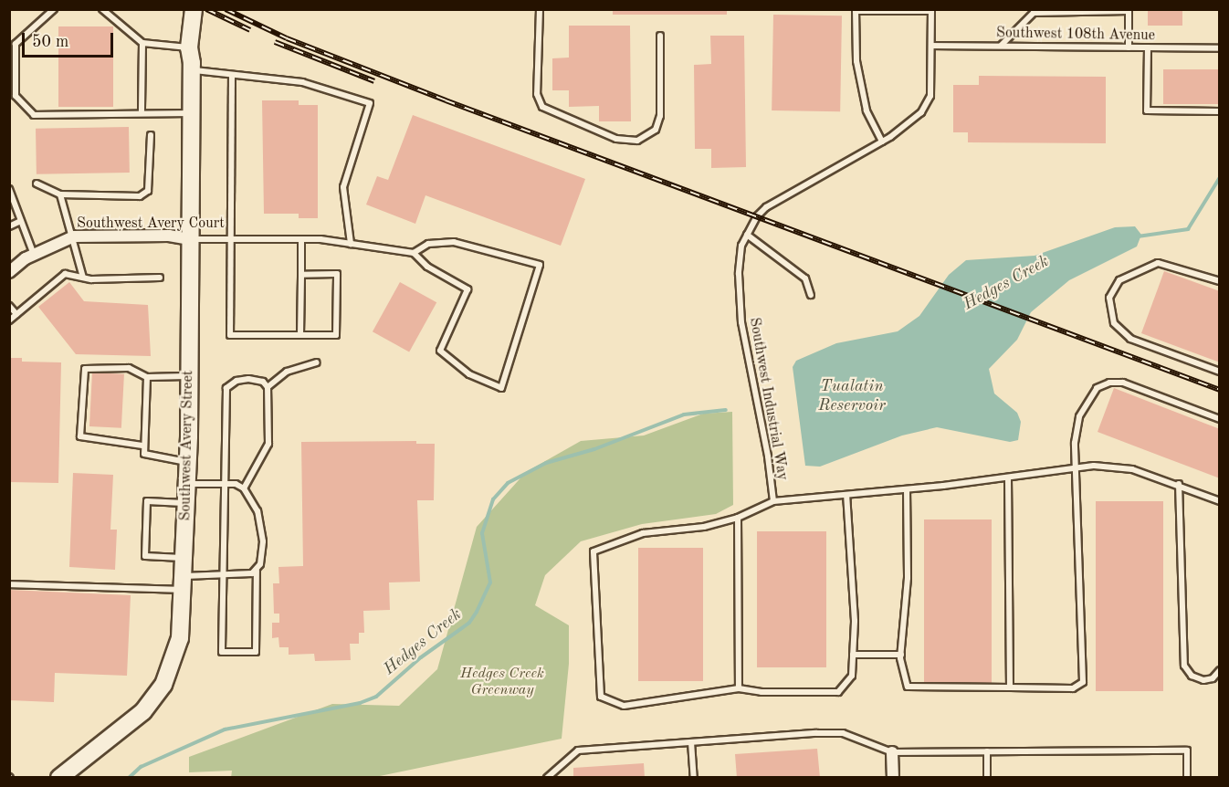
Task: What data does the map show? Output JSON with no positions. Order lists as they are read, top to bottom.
{
  "streets": {
    "main road": ["Southwest Avery Street"],
    "street": ["Southwest Avery Court"],
    "lane": ["Southwest 108th Avenue", "Southwest Industrial Way"]
  },
  "crossings": [
    ["Southwest 108th Avenue", "Southwest Industrial Way"],
    ["Southwest Avery Court", "Southwest Avery Street"]
  ],
  "water": ["Hedges Creek", "Tualatin Reservoir"],
  "parks": ["Hedges Creek Greenway"],
  "scale_bar": "50 m"
}
